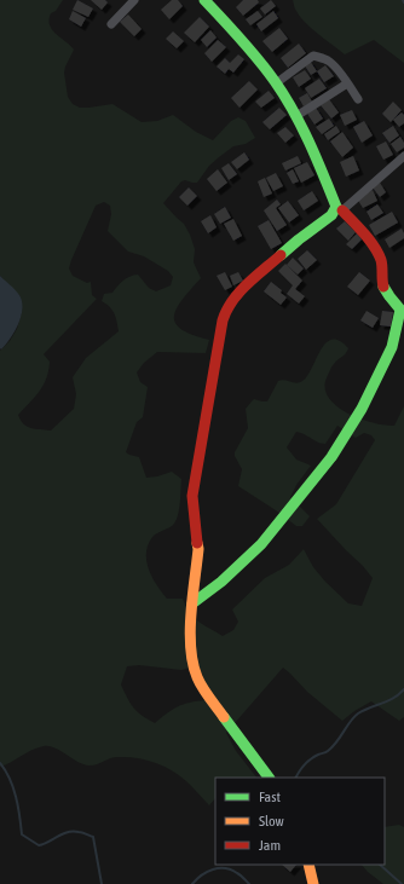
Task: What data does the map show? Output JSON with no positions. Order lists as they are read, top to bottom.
{
  "legend": ["Fast", "Slow", "Jam"]
}
